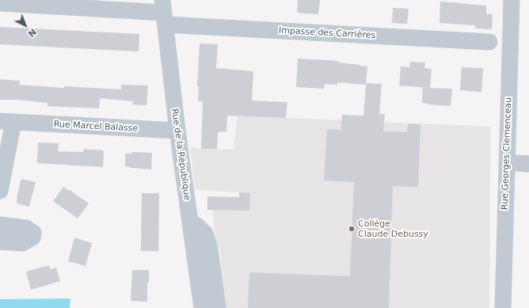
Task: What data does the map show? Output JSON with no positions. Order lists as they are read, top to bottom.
{
  "streets": {
    "street": [
      "Impasse des Carrières",
      "Rue Marcel Balasse",
      "Rue Georges Clemenceau",
      "Rue de la République"
    ]
  },
  "crossings": [
    ["Impasse des Carrières", "Rue de la République"],
    ["Rue Marcel Balasse", "Rue de la République"]
  ],
  "places": ["Collège Claude Debussy"],
  "north": "bottom right"
}
